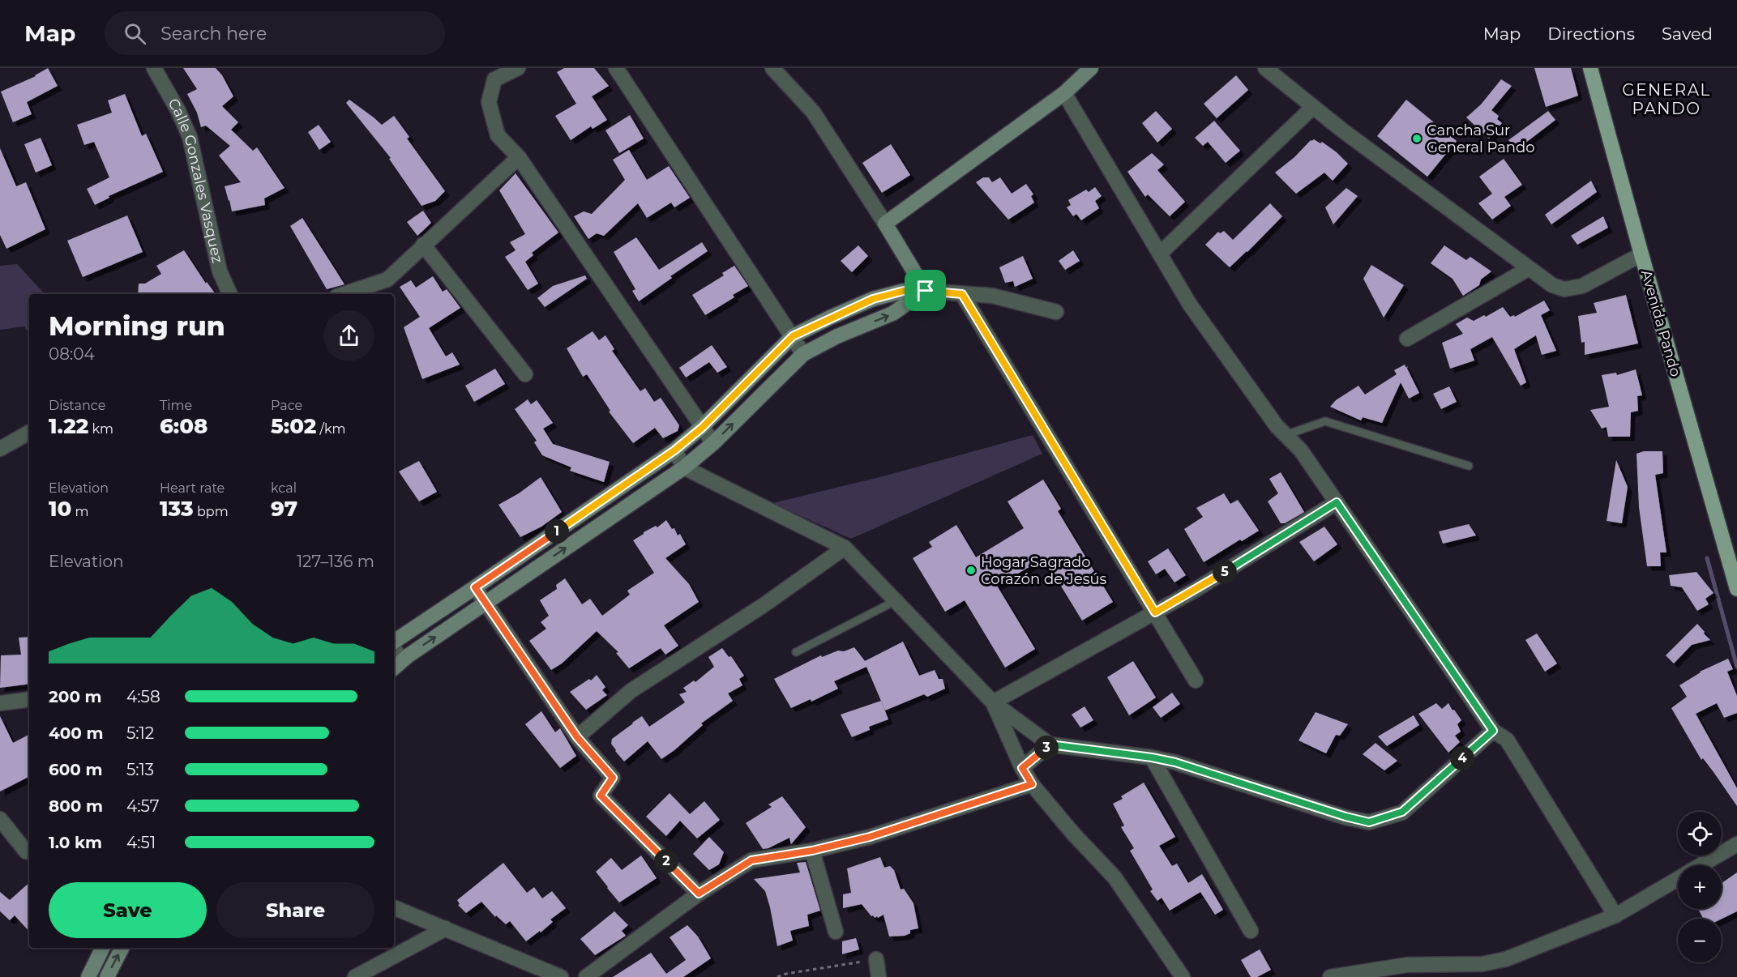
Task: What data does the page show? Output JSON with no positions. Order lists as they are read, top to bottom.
{
  "streets": {
    "main road": ["Avenida Pando"],
    "street": ["Calle Gonzales Vasquez"]
  },
  "districts": ["GENERAL PANDO"],
  "places": ["Cancha Sur General Pando", "Hogar Sagrado Corazón de Jesús"],
  "page": {
    "header": "Map",
    "search": "Search here",
    "nav": ["Map", "Directions", "Saved"],
    "heading": ["Morning run", "08:04"],
    "stats": [
      ["Distance", "1.22 km"],
      ["Time", "6:08"],
      ["Pace", "5:02 /km"],
      ["Elevation", "10 m"],
      ["Heart rate", "133 bpm"],
      ["kcal", "97"]
    ],
    "pins": [
      "1",
      "5",
      "3",
      "4",
      "2"
    ],
    "chart": ["Elevation", "127–136 m"],
    "list": [
      {
        "name": "200 m",
        "note": "4:58"
      },
      {
        "name": "400 m",
        "note": "5:12"
      },
      {
        "name": "600 m",
        "note": "5:13"
      },
      {
        "name": "800 m",
        "note": "4:57"
      },
      {
        "name": "1.0 km",
        "note": "4:51"
      }
    ],
    "map_buttons": ["+", "−"],
    "buttons": ["Save", "Share"]
  }
}
